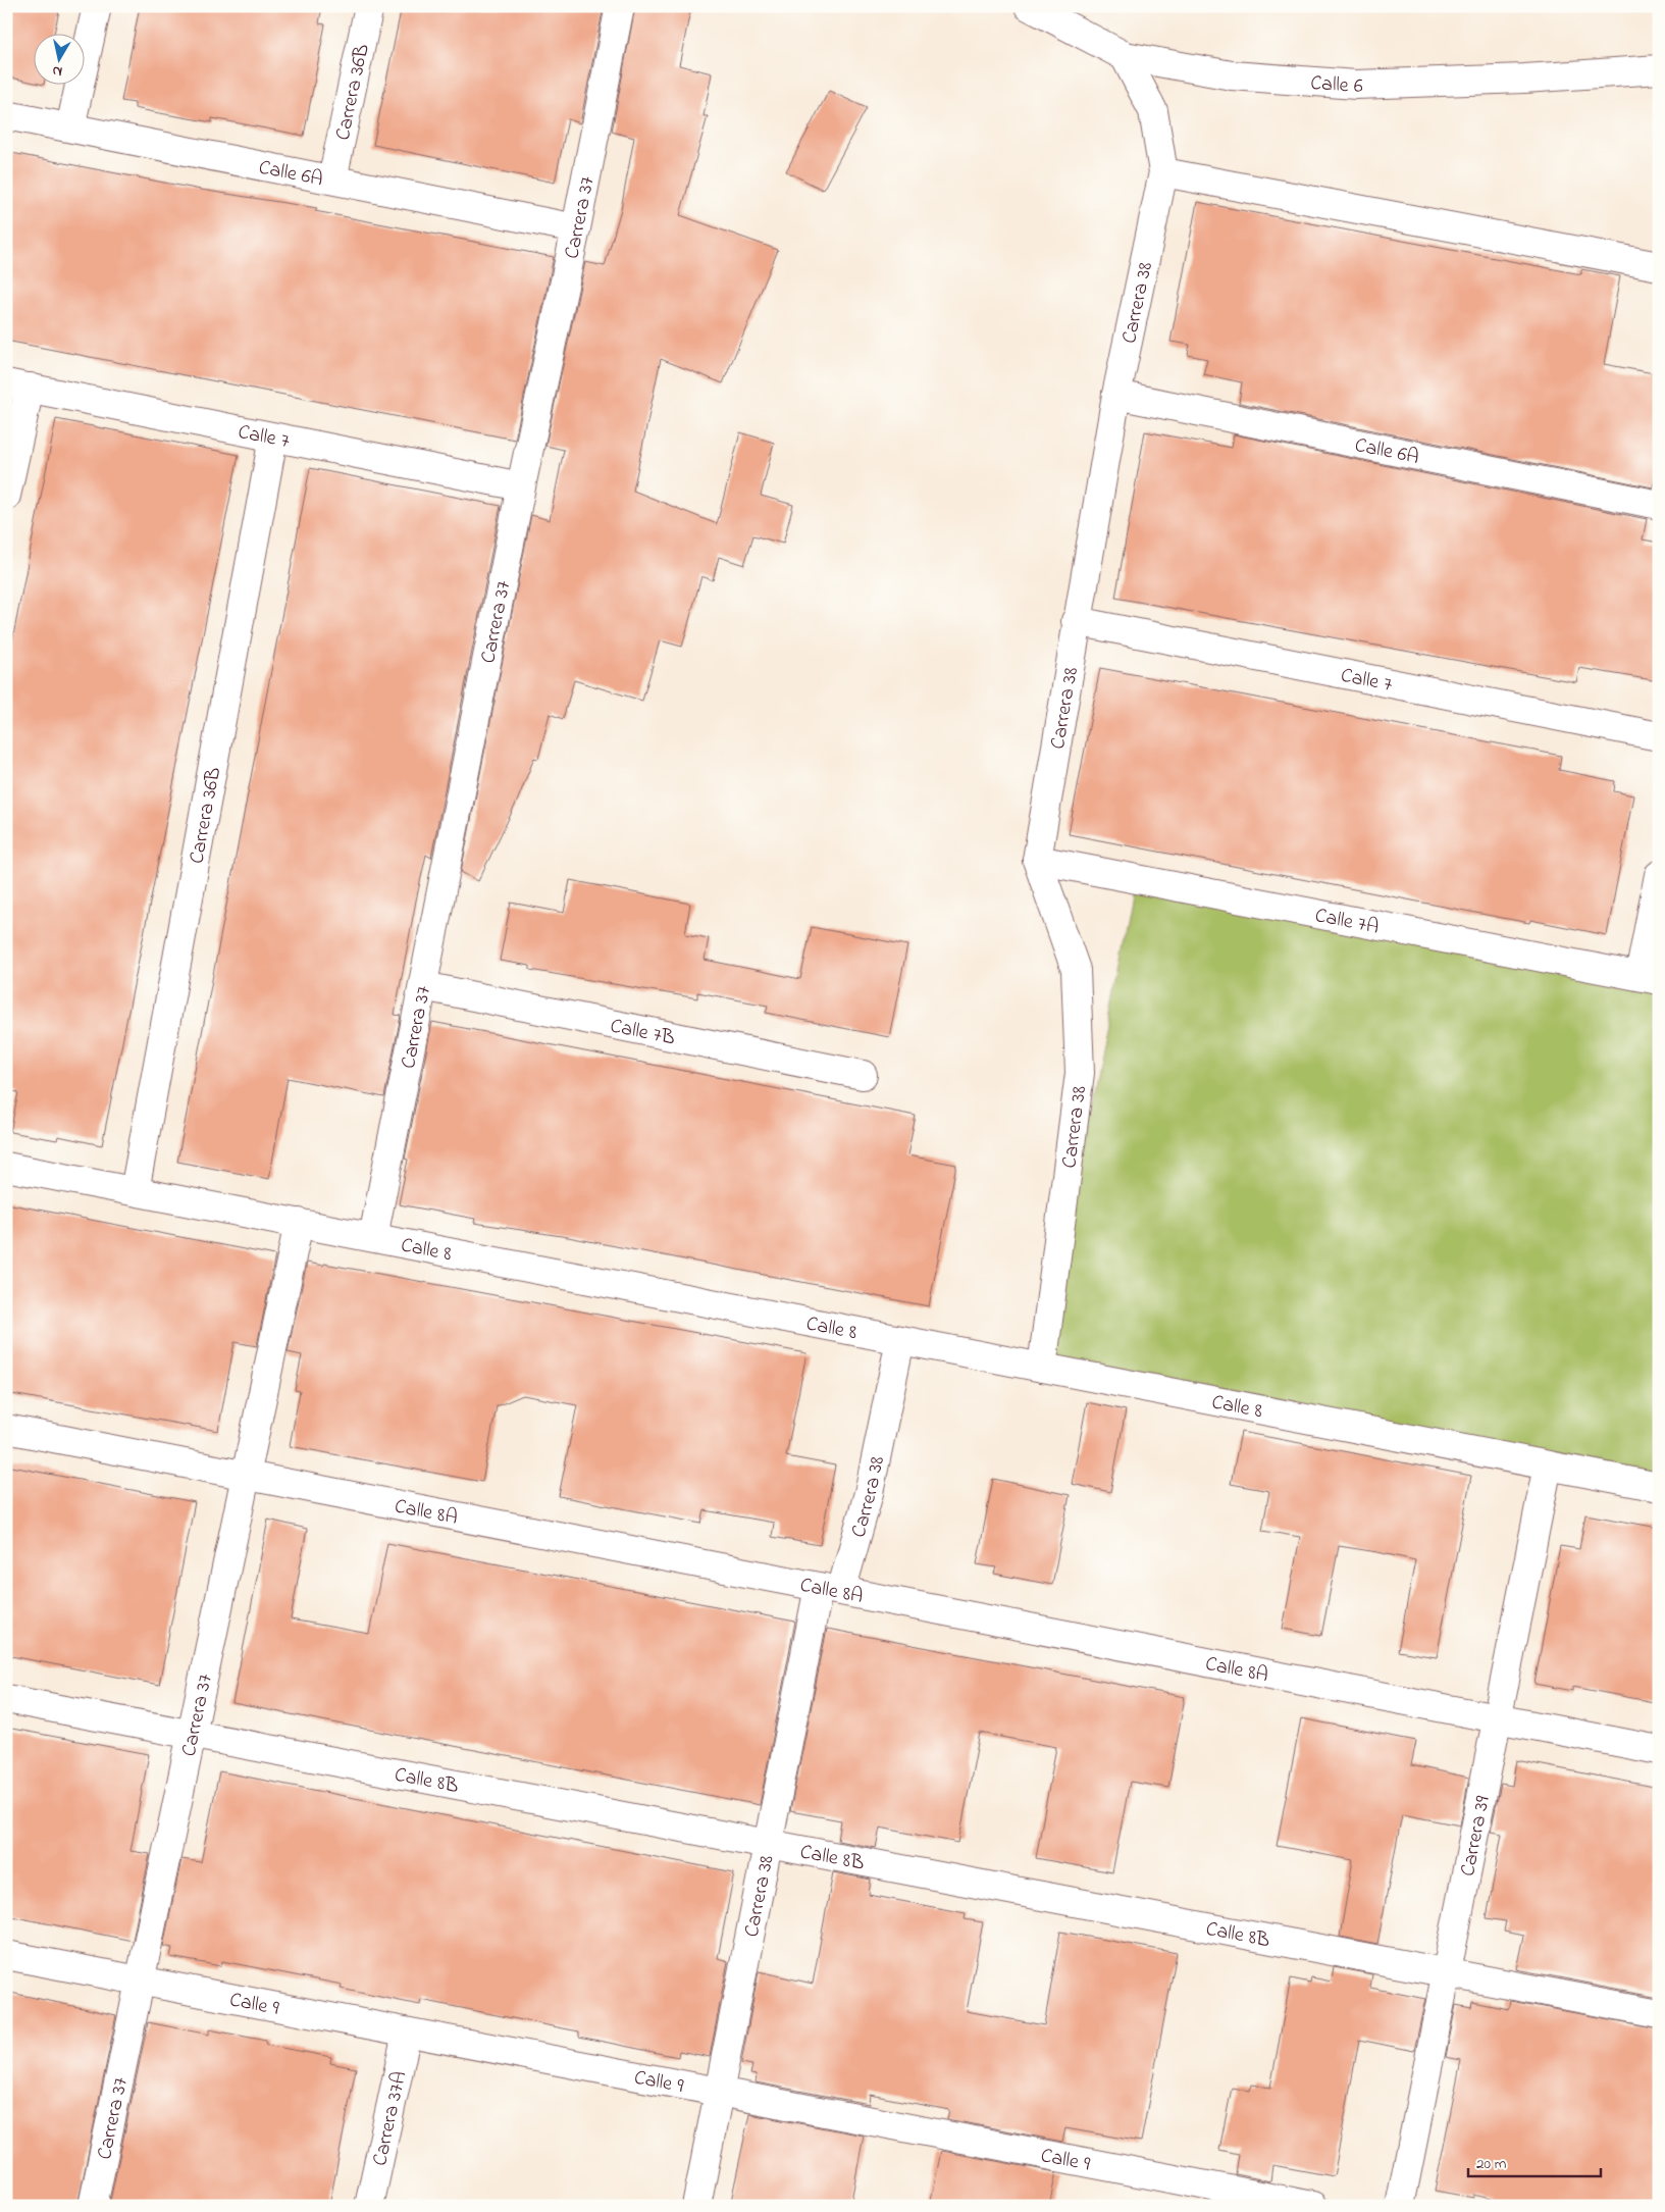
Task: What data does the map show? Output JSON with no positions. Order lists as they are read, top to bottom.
{
  "streets": {
    "street": [
      "Calle 6",
      "Carrera 36B",
      "Calle 6A",
      "Carrera 37",
      "Carrera 38",
      "Calle 7",
      "Calle 7A",
      "Calle 7B",
      "Calle 8",
      "Calle 8A",
      "Calle 8B",
      "Carrera 39",
      "Calle 9",
      "Carrera 37A"
    ]
  },
  "crossings": [
    ["Calle 6", "Carrera 38"],
    ["Carrera 36B", "Calle 6A"],
    ["Carrera 36B", "Calle 7"],
    ["Carrera 36B", "Calle 8"],
    ["Calle 6A", "Carrera 37"],
    ["Calle 6A", "Carrera 38"],
    ["Carrera 37", "Calle 7"],
    ["Carrera 37", "Calle 7B"],
    ["Carrera 37", "Calle 8"],
    ["Carrera 37", "Calle 8A"],
    ["Carrera 37", "Calle 8B"],
    ["Carrera 37", "Calle 9"],
    ["Carrera 38", "Calle 7"],
    ["Carrera 38", "Calle 7A"],
    ["Carrera 38", "Calle 8"],
    ["Carrera 38", "Calle 8A"],
    ["Carrera 38", "Calle 8B"],
    ["Carrera 38", "Calle 9"],
    ["Calle 8", "Carrera 39"],
    ["Calle 8A", "Carrera 39"],
    ["Calle 8B", "Carrera 39"],
    ["Calle 9", "Carrera 37A"]
  ],
  "scale_bar": "20 m",
  "north": "bottom"
}
